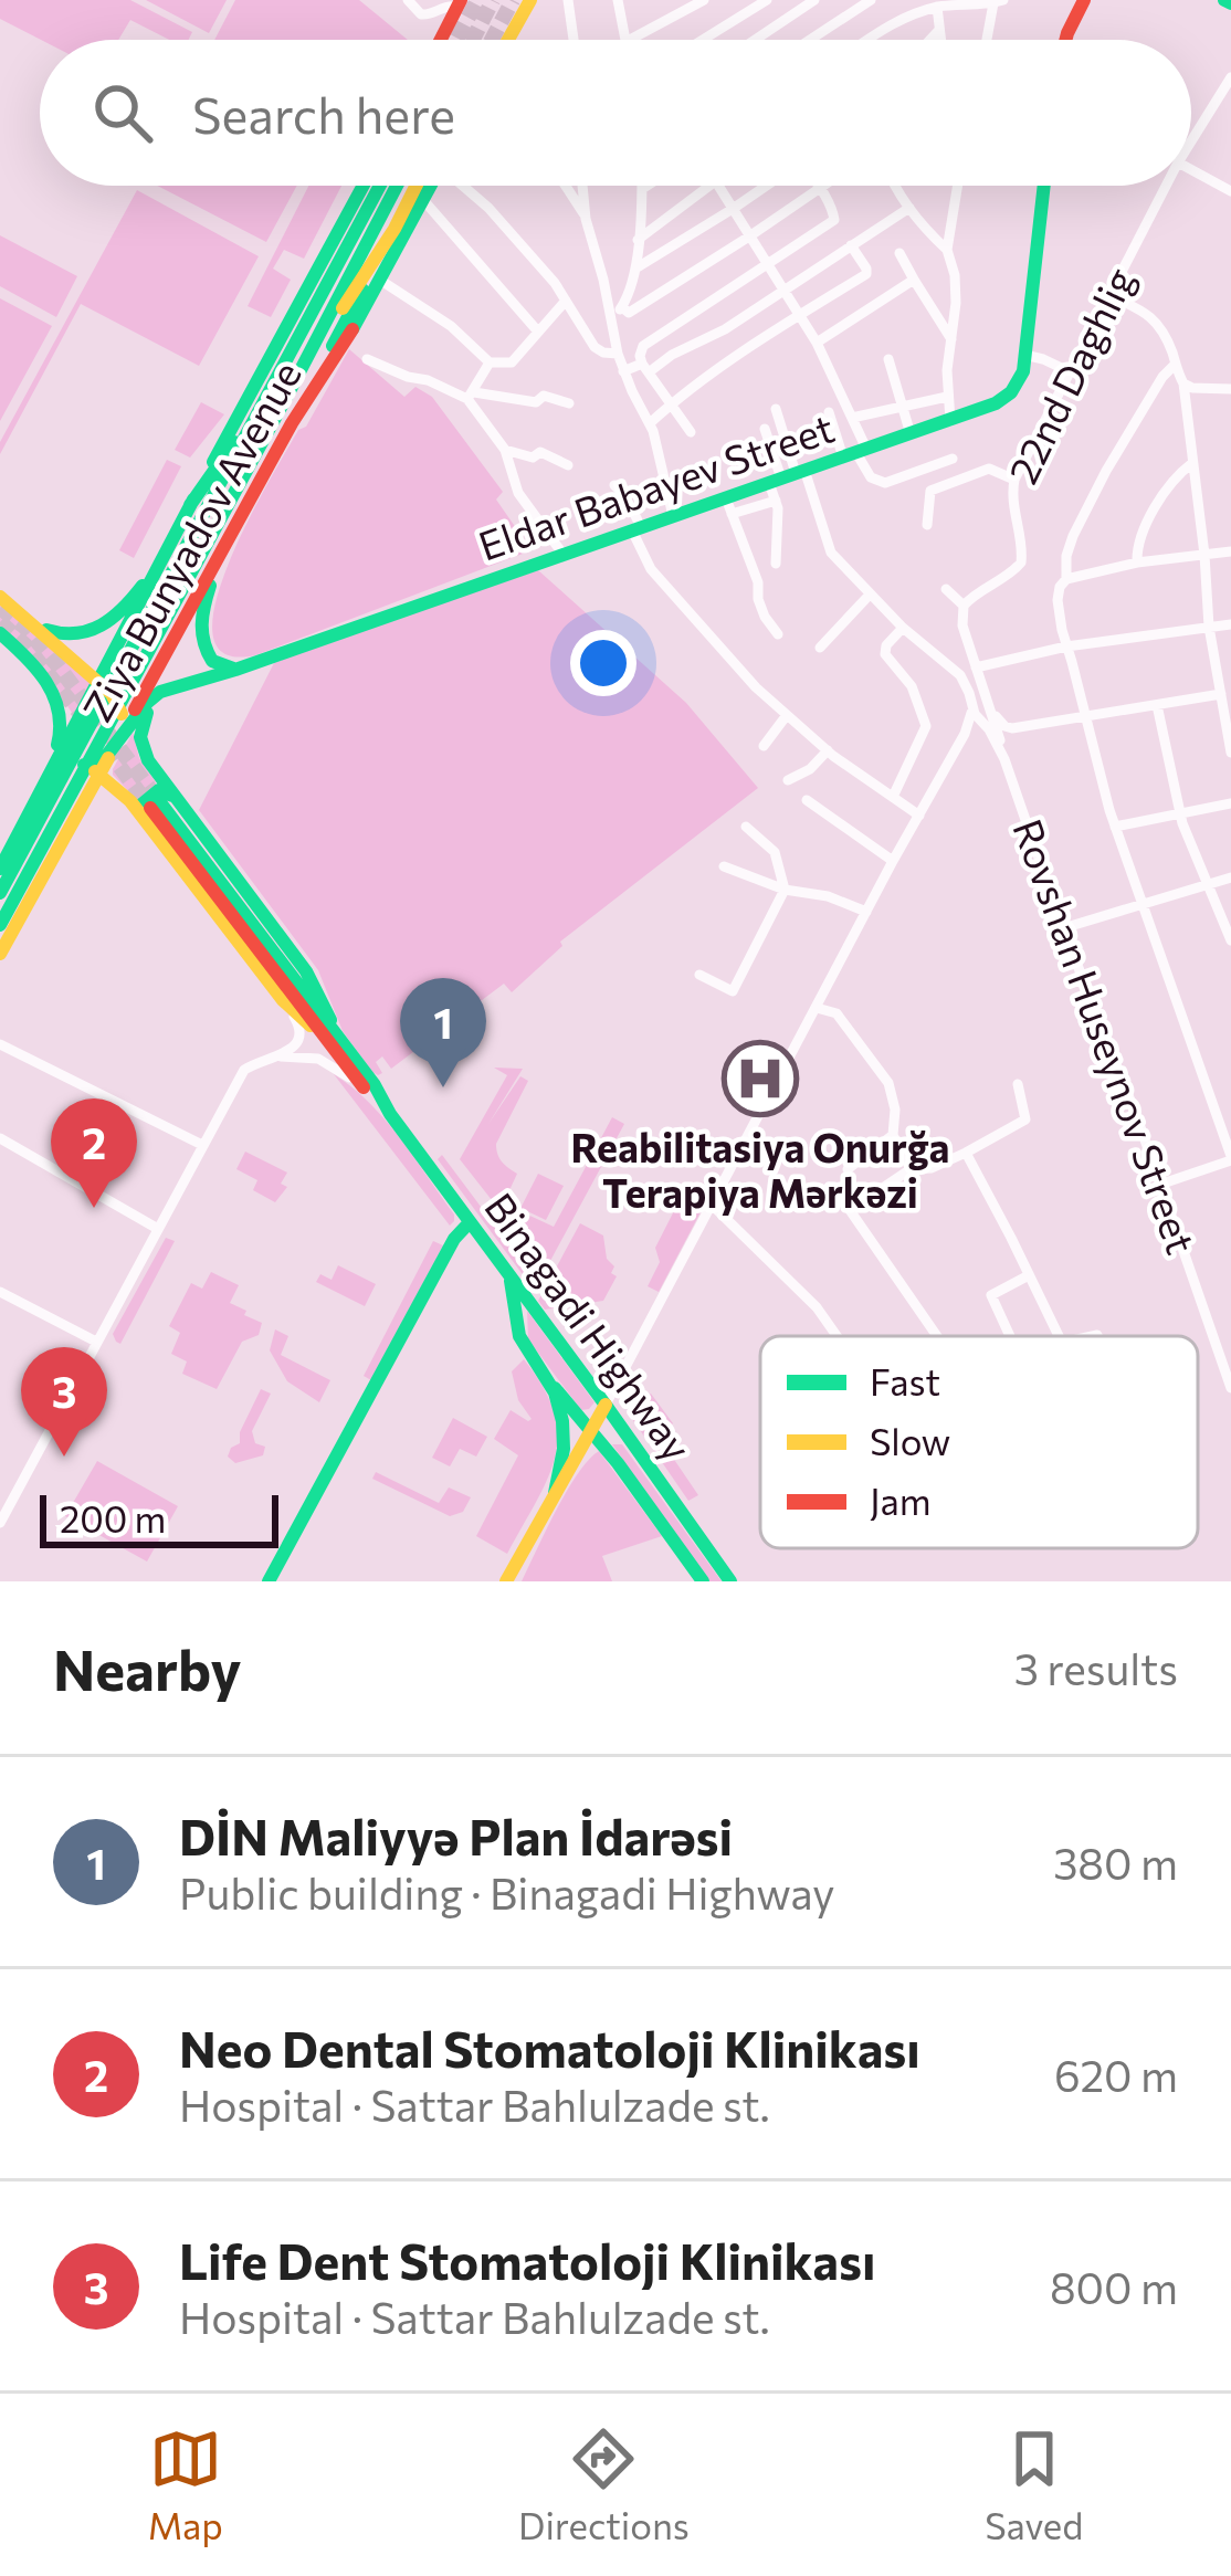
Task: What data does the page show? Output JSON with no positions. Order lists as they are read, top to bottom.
{
  "streets": {
    "main road": ["Eldar Babayev Street", "Ziya Bunyadov Avenue", "Binagadi Highway"],
    "street": ["22nd Daghlig", "Rovshan Huseynov Street"]
  },
  "places": {
    "hospital": ["Reabilitasiya Onurğa Terapiya Mərkəzi"]
  },
  "legend": ["Fast", "Slow", "Jam"],
  "scale_bar": "200 m",
  "page": {
    "search": "Search here",
    "pins": ["1", "2", "3"],
    "scale": "200 m",
    "heading": ["Nearby", "3 results"],
    "list": [
      {
        "mark": "1",
        "name": "DİN Maliyyə Plan İdarəsi",
        "note": "Public building · Binagadi Highway",
        "value": "380 m"
      },
      {
        "mark": "2",
        "name": "Neo Dental Stomatoloji Klinikası",
        "note": "Hospital · Sattar Bahlulzade st.",
        "value": "620 m"
      },
      {
        "mark": "3",
        "name": "Life Dent Stomatoloji Klinikası",
        "note": "Hospital · Sattar Bahlulzade st.",
        "value": "800 m"
      }
    ],
    "nav": ["Map", "Directions", "Saved"]
  }
}
